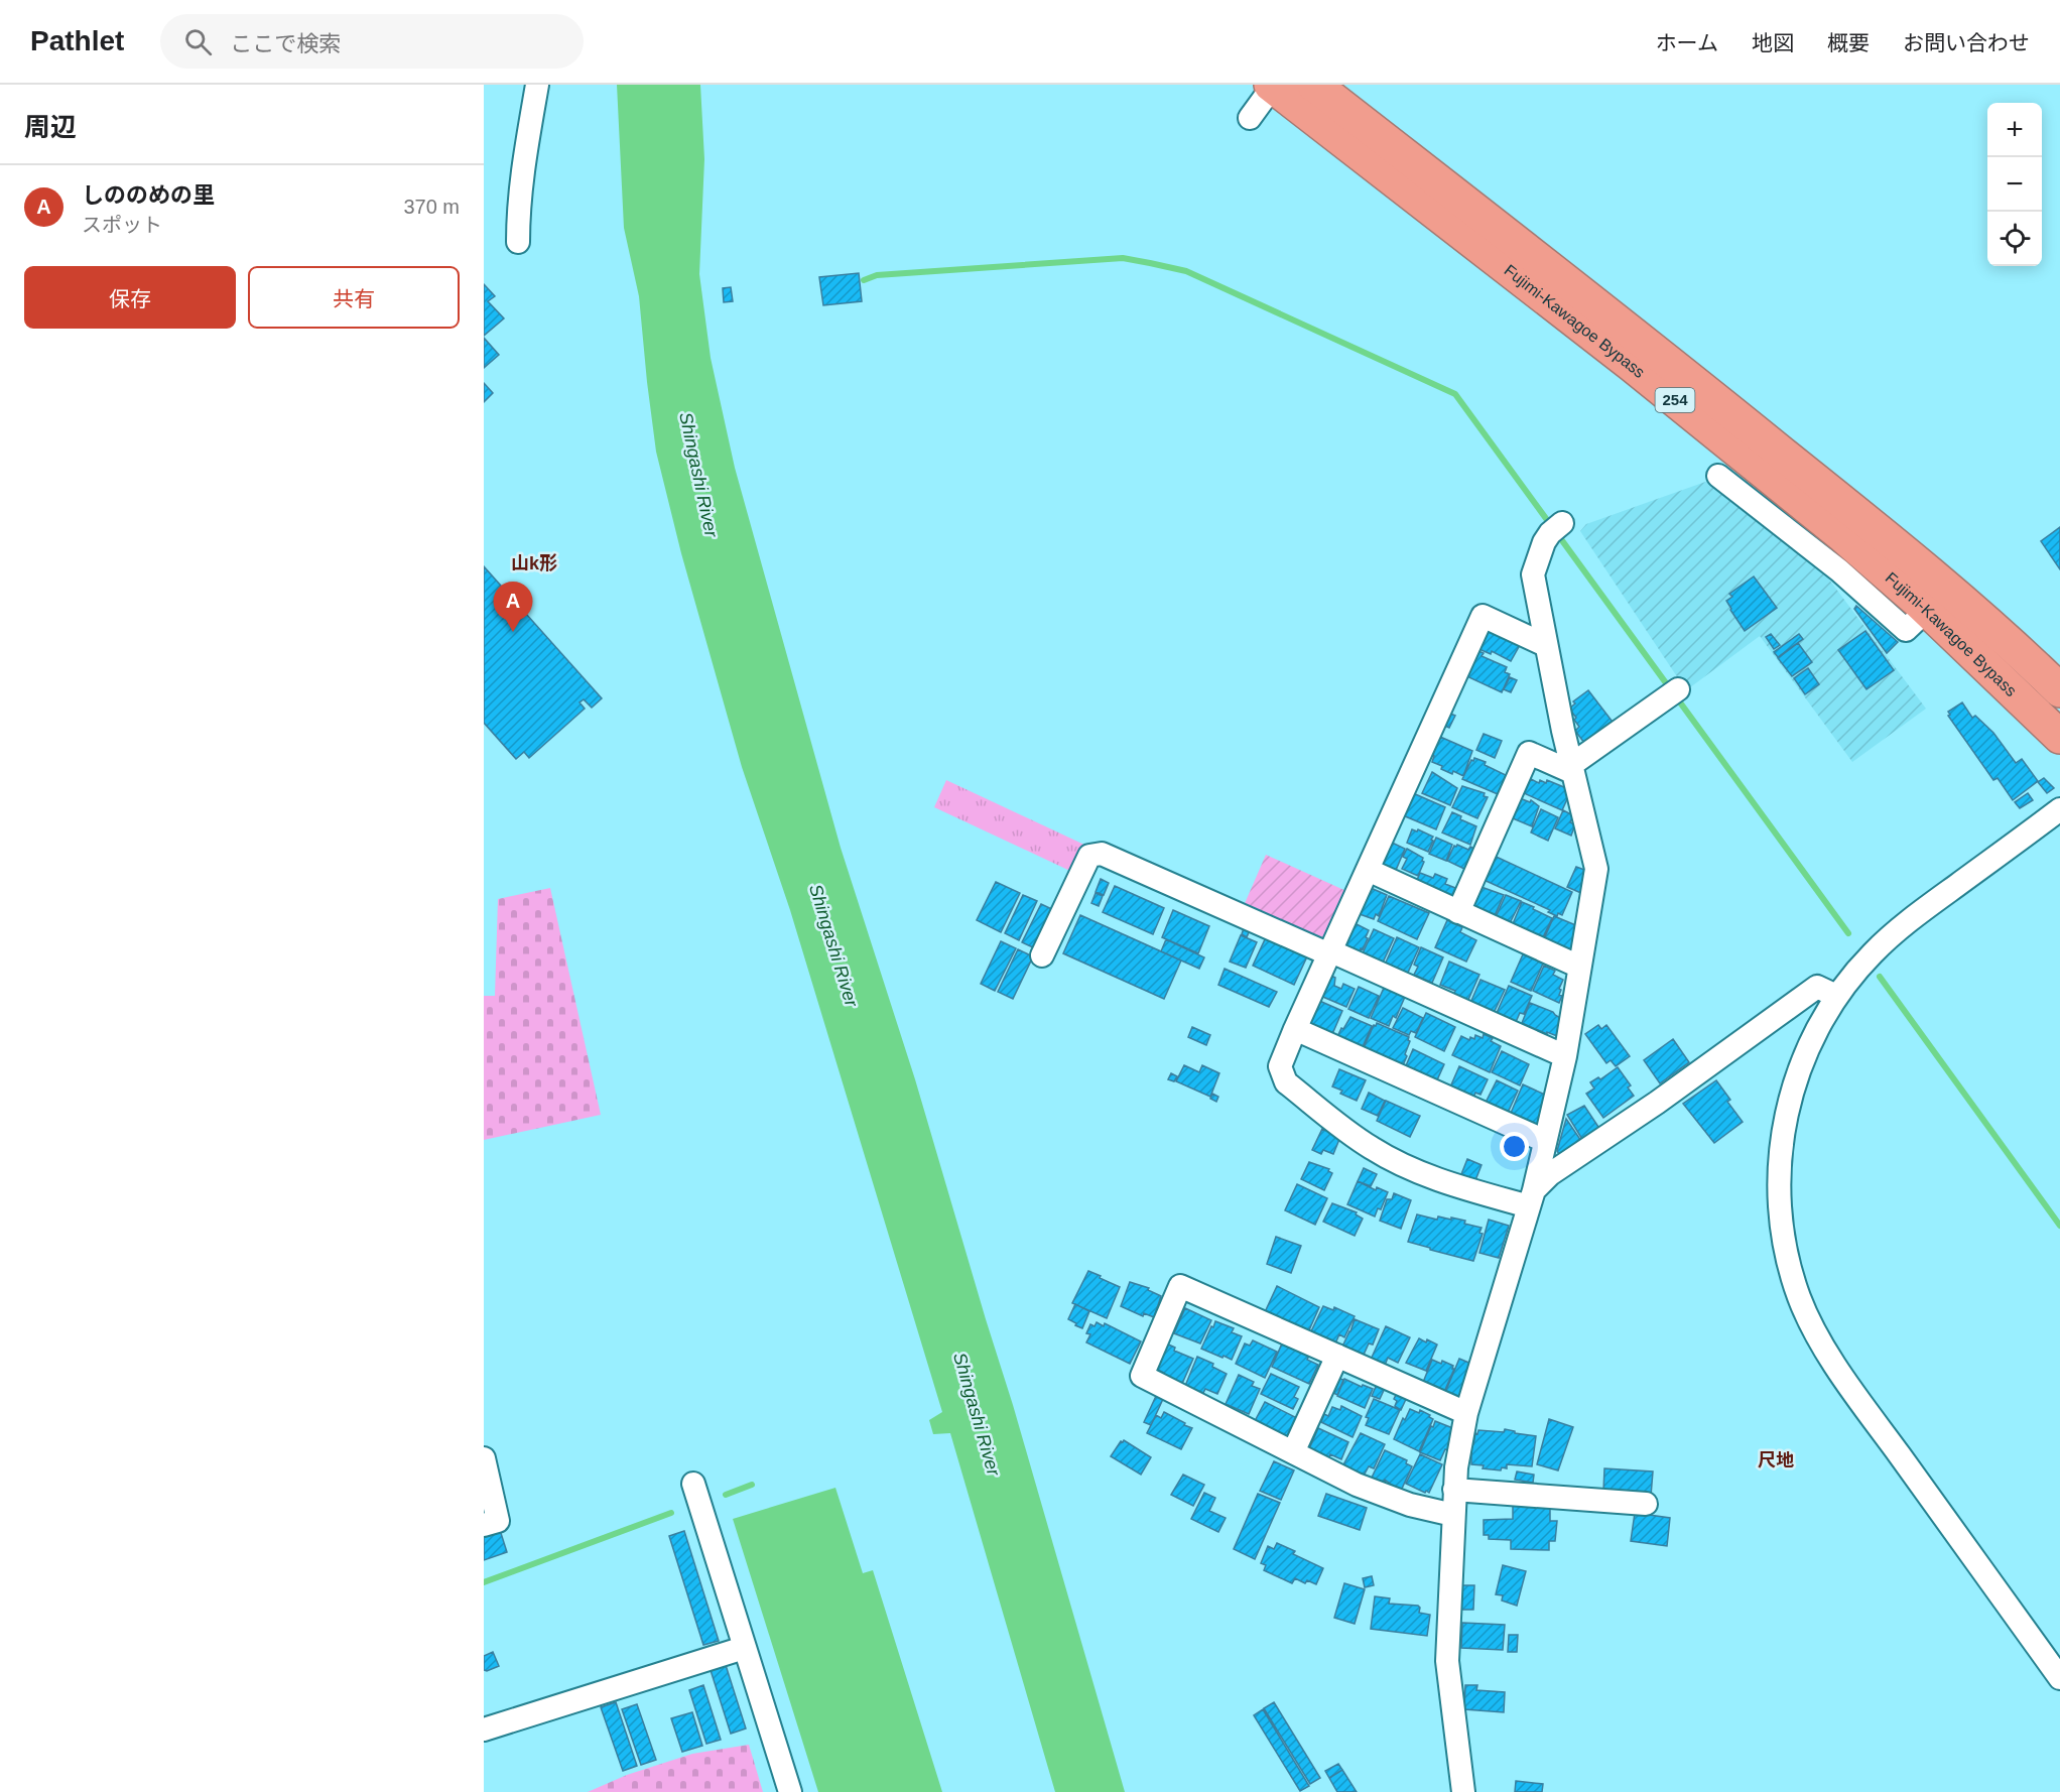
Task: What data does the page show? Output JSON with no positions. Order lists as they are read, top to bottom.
{
  "streets": {
    "highway": ["Fujimi-Kawagoe Bypass", "254"]
  },
  "districts": ["山k形", "尺地"],
  "water": ["Shingashi River"],
  "page": {
    "header": "Pathlet",
    "search": "ここで検索",
    "nav": [
      "ホーム",
      "地図",
      "概要",
      "お問い合わせ"
    ],
    "heading": "周辺",
    "map_buttons": ["+", "−"],
    "list": [
      {
        "mark": "A",
        "name": "しののめの里",
        "note": "スポット",
        "value": "370 m"
      }
    ],
    "buttons": ["保存", "共有"],
    "pins": "A"
  }
}
